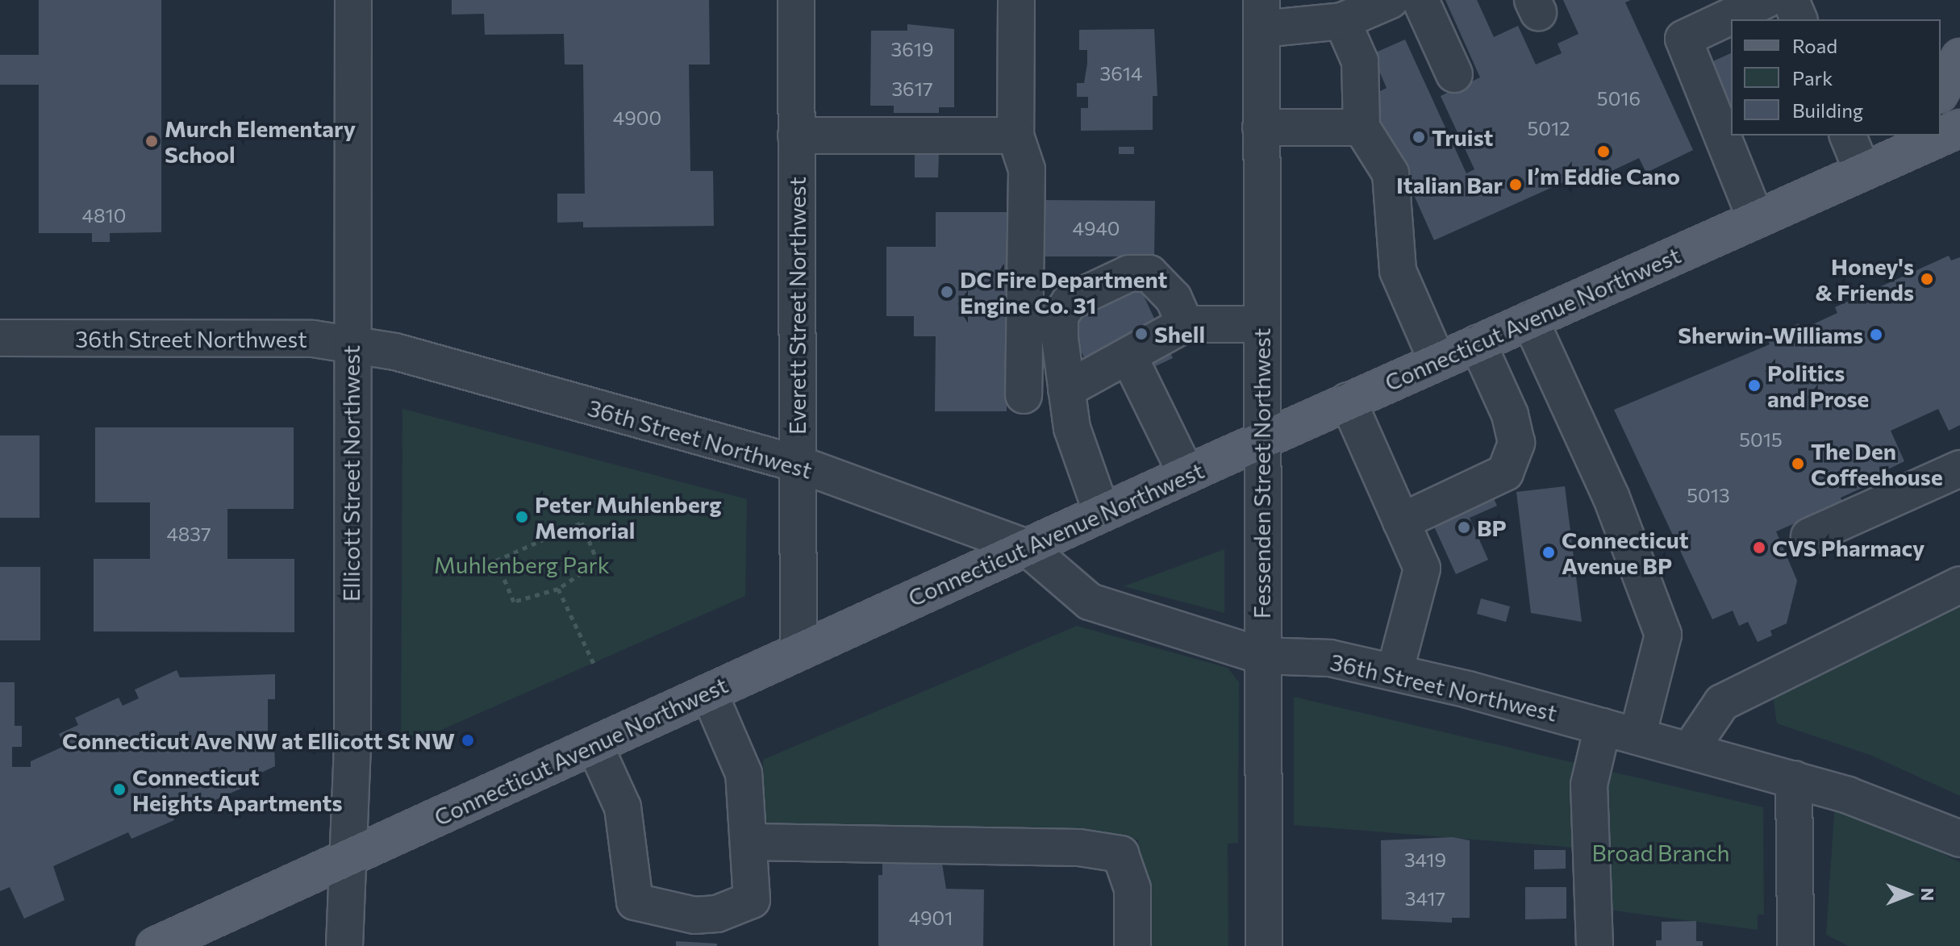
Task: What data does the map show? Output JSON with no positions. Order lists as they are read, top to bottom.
{
  "streets": {
    "main road": ["Connecticut Avenue Northwest"],
    "street": [
      "Everett Street Northwest",
      "36th Street Northwest",
      "Ellicott Street Northwest",
      "Fessenden Street Northwest"
    ]
  },
  "crossings": [
    ["Everett Street Northwest", "Connecticut Avenue Northwest"],
    ["Everett Street Northwest", "36th Street Northwest"],
    ["Connecticut Avenue Northwest", "36th Street Northwest"],
    ["Connecticut Avenue Northwest", "Ellicott Street Northwest"],
    ["Connecticut Avenue Northwest", "Fessenden Street Northwest"],
    ["36th Street Northwest", "Ellicott Street Northwest"],
    ["36th Street Northwest", "Fessenden Street Northwest"]
  ],
  "parks": ["Muhlenberg Park", "Broad Branch"],
  "places": [
    "Truist",
    "Murch Elementary School",
    "I’m Eddie Cano",
    "Italian Bar",
    "Honey's & Friends",
    "DC Fire Department Engine Co. 31",
    "Shell",
    "Sherwin-Williams",
    "Politics and Prose",
    "The Den Coffeehouse",
    "Peter Muhlenberg Memorial",
    "BP",
    "CVS Pharmacy",
    "Connecticut Avenue BP",
    "Connecticut Ave NW at Ellicott St NW",
    "Connecticut Heights Apartments"
  ],
  "house_numbers": [
    "3619",
    "3614",
    "3617",
    "5016",
    "4900",
    "5012",
    "4810",
    "4940",
    "5015",
    "5013",
    "4837",
    "3419",
    "3417",
    "4901"
  ],
  "legend": ["Road", "Park", "Building"],
  "north": "right"
}
